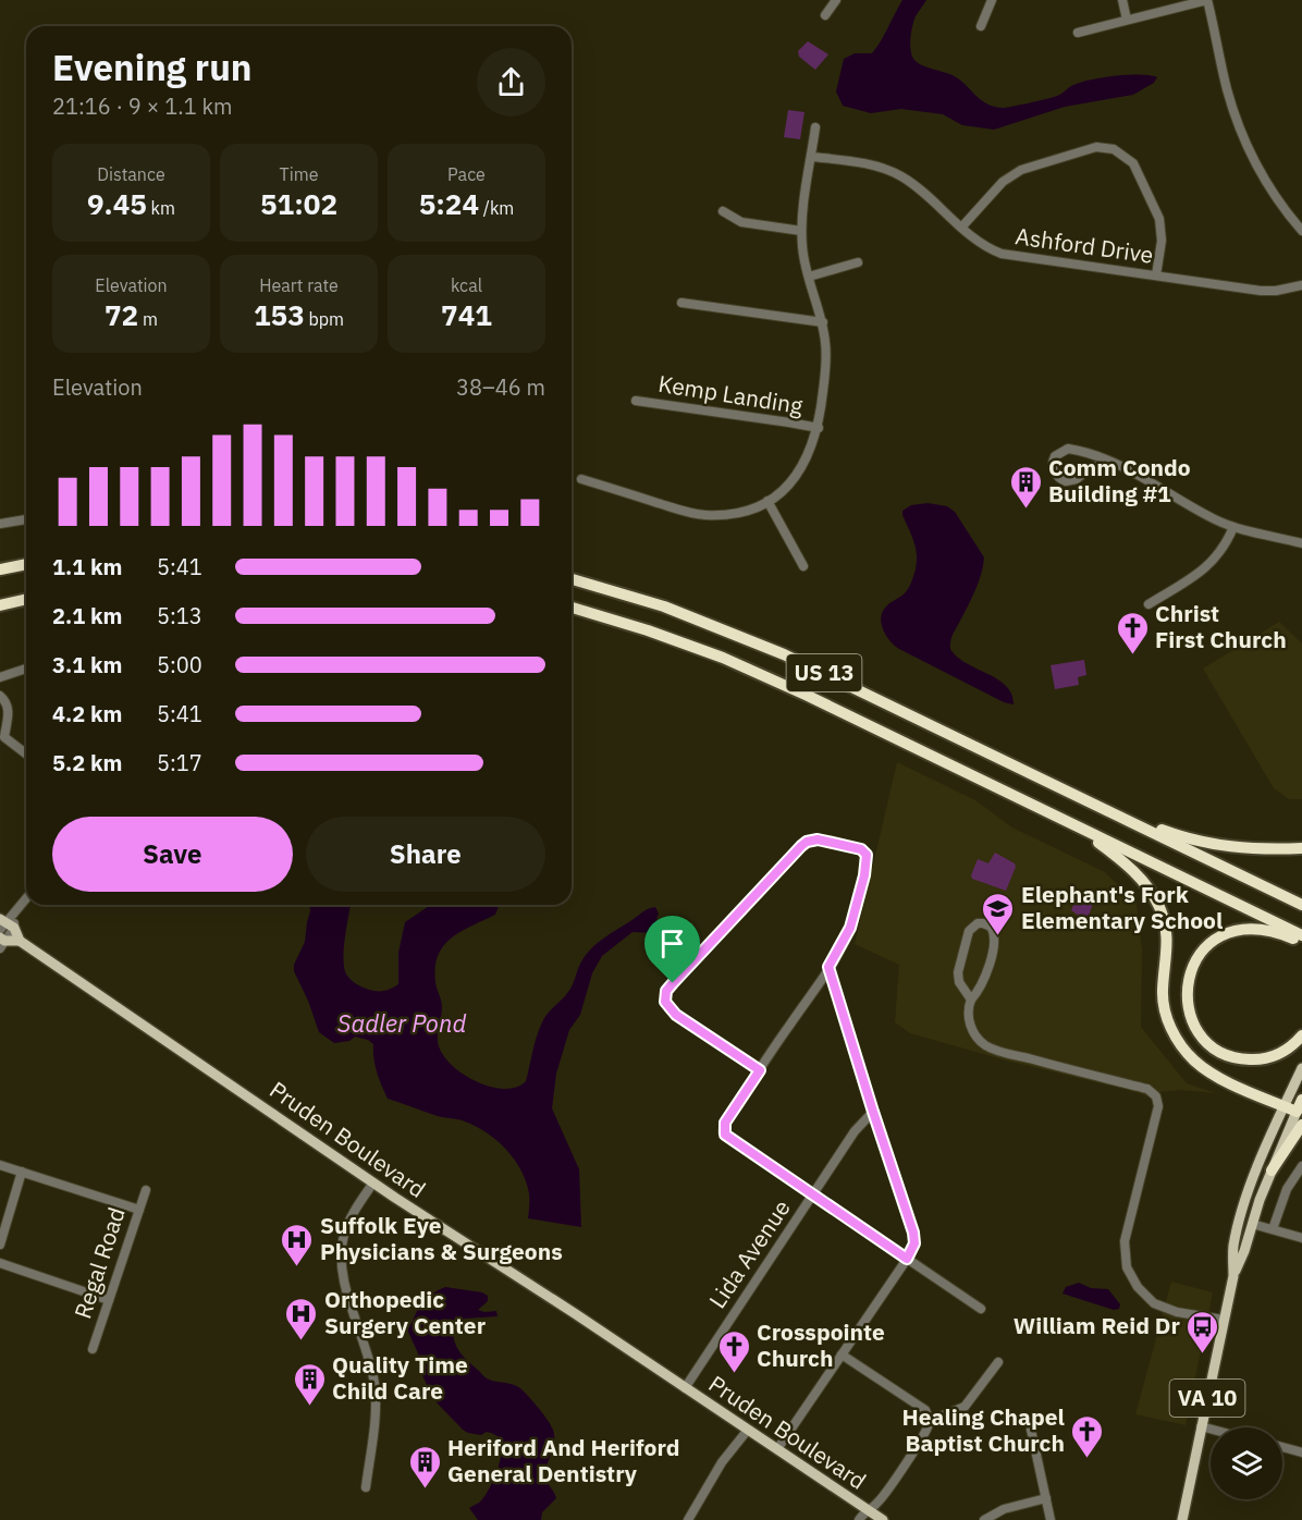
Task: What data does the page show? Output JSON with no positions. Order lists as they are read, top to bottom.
{
  "streets": {
    "highway": ["US 13", "VA 10"],
    "main road": ["Pruden Boulevard"],
    "street": [
      "Ashford Drive",
      "Kemp Landing",
      "Lida Avenue",
      "Regal Road"
    ]
  },
  "crossings": [
    ["Pruden Boulevard", "Lida Avenue"]
  ],
  "water": ["Sadler Pond"],
  "places": {
    "building": ["Comm Condo Building #1", "Quality Time Child Care", "Heriford And Heriford General Dentistry"],
    "church": ["Christ First Church", "Crosspointe Church", "Healing Chapel Baptist Church"],
    "school or university": ["Elephant's Fork Elementary School"],
    "hospital": ["Suffolk Eye Physicians & Surgeons", "Orthopedic Surgery Center"],
    "bus stop": ["William Reid Dr"]
  },
  "page": {
    "heading": ["Evening run", "21:16 · 9 × 1.1 km"],
    "stats": [
      ["Distance", "9.45 km"],
      ["Time", "51:02"],
      ["Pace", "5:24 /km"],
      ["Elevation", "72 m"],
      ["Heart rate", "153 bpm"],
      ["kcal", "741"]
    ],
    "chart": ["Elevation", "38–46 m"],
    "list": [
      {
        "name": "1.1 km",
        "note": "5:41"
      },
      {
        "name": "2.1 km",
        "note": "5:13"
      },
      {
        "name": "3.1 km",
        "note": "5:00"
      },
      {
        "name": "4.2 km",
        "note": "5:41"
      },
      {
        "name": "5.2 km",
        "note": "5:17"
      }
    ],
    "buttons": ["Save", "Share"]
  }
}
